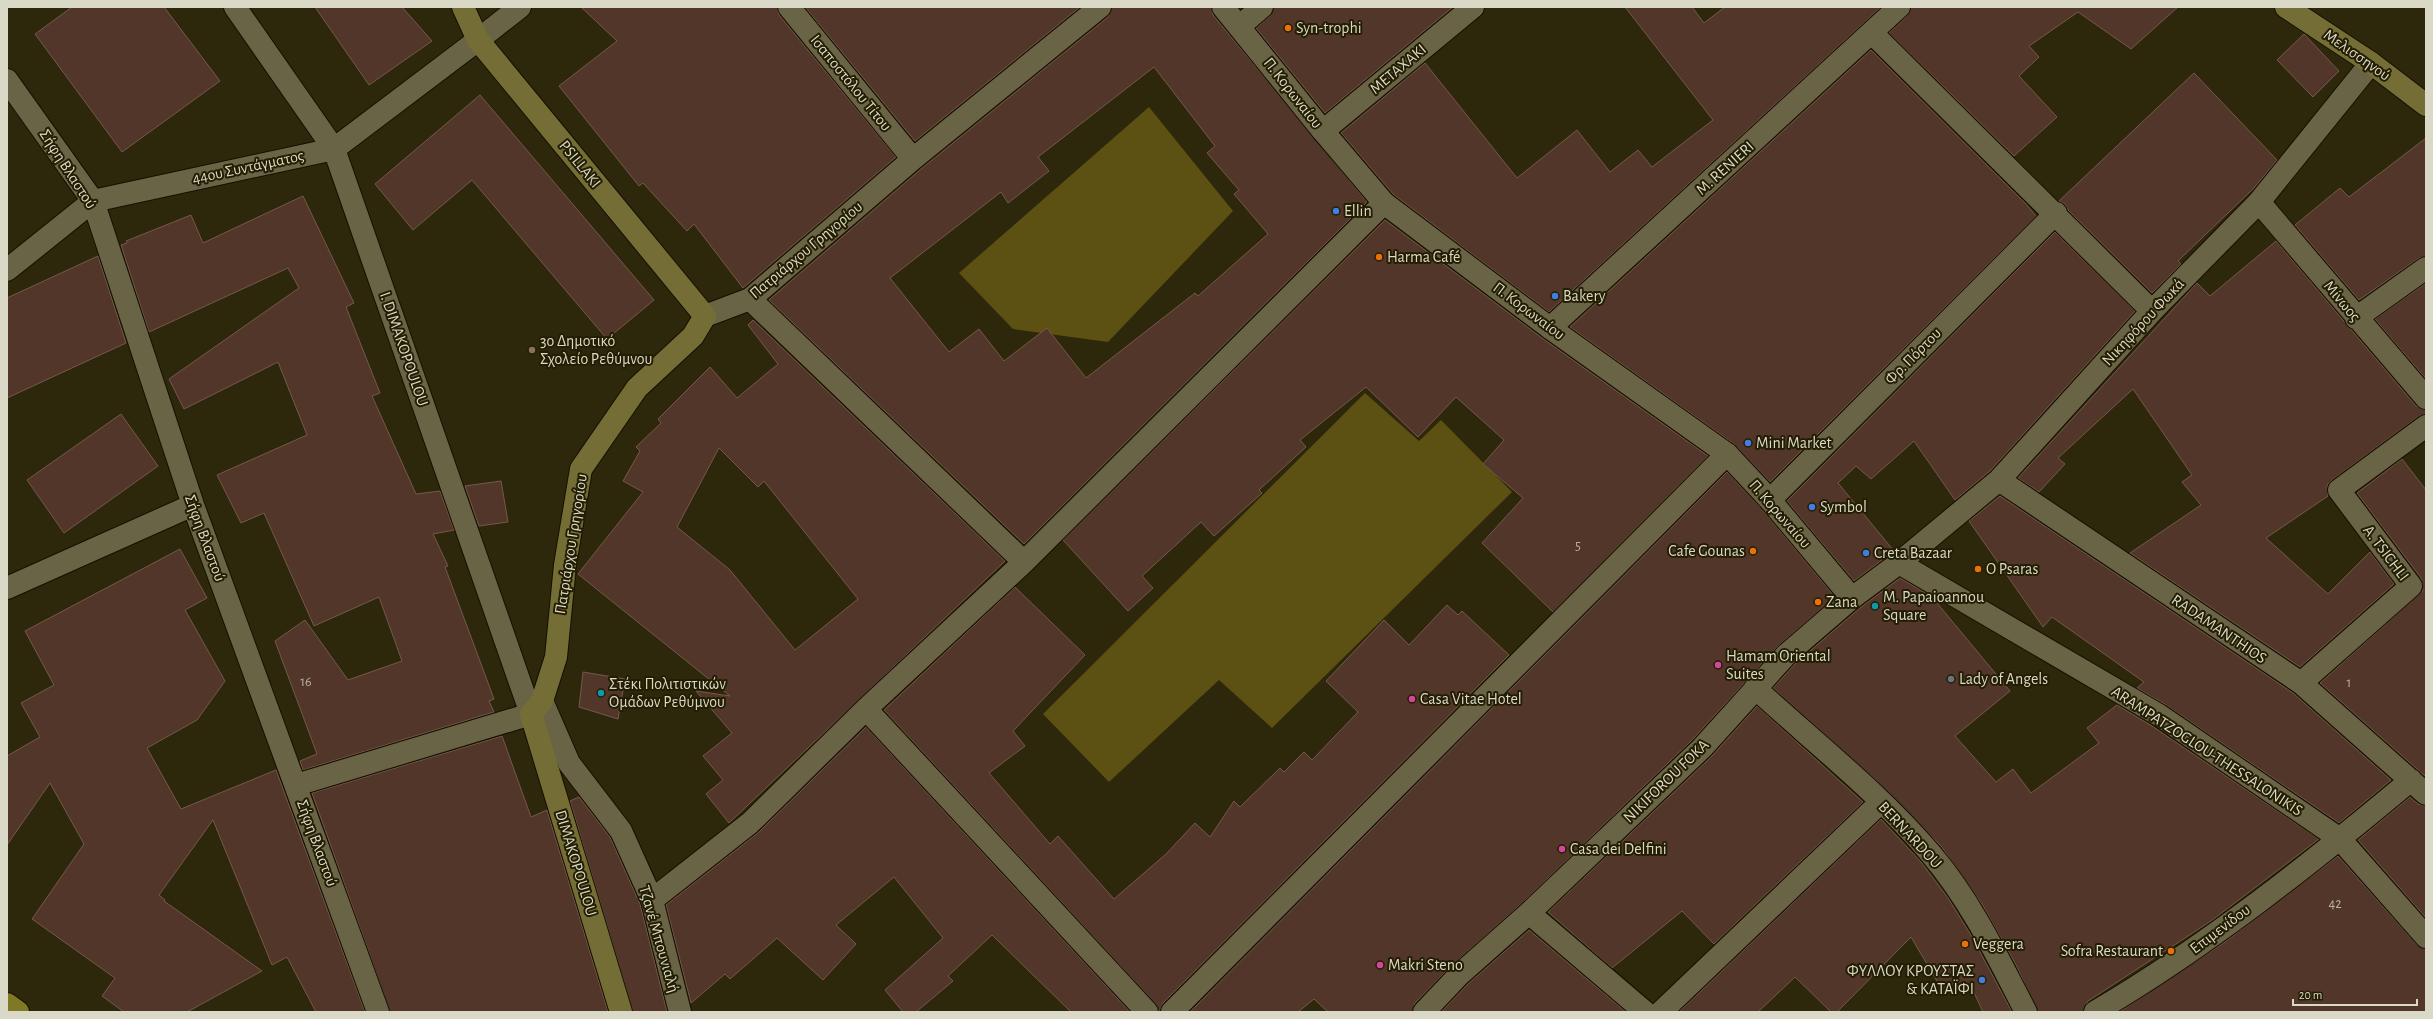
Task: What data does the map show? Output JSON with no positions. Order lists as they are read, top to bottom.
{
  "streets": {
    "street": [
      "Μελισσηνού",
      "METAXAKI",
      "Ισαποστόλου Τίτου",
      "Π. Κορωναίου",
      "PSILLAKI",
      "44ου Συντάγματος",
      "M. RENIERI",
      "Σήφη Βλαστού",
      "Πατριάρχου Γρηγορίου",
      "Μίνωος",
      "Νικηφόρου Φωκά",
      "I. DIMAKOPOULOU",
      "Φρ. Πόρτου",
      "A. TSICHLI",
      "RADAMANTHIOS",
      "ARAMPATZOGLOU-THESSALONIKIS",
      "NIKIFOROU FOKA",
      "BERNARDOU",
      "DIMAKOPOULOU",
      "Επιμενίδου",
      "Τζανέ Μπουνιαλή"
    ]
  },
  "crossings": [
    ["Μελισσηνού", "Νικηφόρου Φωκά"],
    ["METAXAKI", "Π. Κορωναίου"],
    ["Ισαποστόλου Τίτου", "Πατριάρχου Γρηγορίου"],
    ["Π. Κορωναίου", "M. RENIERI"],
    ["Π. Κορωναίου", "Φρ. Πόρτου"],
    ["Π. Κορωναίου", "NIKIFOROU FOKA"],
    ["PSILLAKI", "44ου Συντάγματος"],
    ["PSILLAKI", "Πατριάρχου Γρηγορίου"],
    ["44ου Συντάγματος", "Σήφη Βλαστού"],
    ["44ου Συντάγματος", "I. DIMAKOPOULOU"],
    ["Πατριάρχου Γρηγορίου", "I. DIMAKOPOULOU"],
    ["Πατριάρχου Γρηγορίου", "DIMAKOPOULOU"],
    ["Πατριάρχου Γρηγορίου", "Τζανέ Μπουνιαλή"],
    ["Μίνωος", "Νικηφόρου Φωκά"],
    ["Νικηφόρου Φωκά", "RADAMANTHIOS"],
    ["Νικηφόρου Φωκά", "ARAMPATZOGLOU-THESSALONIKIS"],
    ["I. DIMAKOPOULOU", "DIMAKOPOULOU"],
    ["I. DIMAKOPOULOU", "Τζανέ Μπουνιαλή"],
    ["A. TSICHLI", "RADAMANTHIOS"],
    ["RADAMANTHIOS", "Επιμενίδου"],
    ["ARAMPATZOGLOU-THESSALONIKIS", "Επιμενίδου"],
    ["NIKIFOROU FOKA", "BERNARDOU"],
    ["DIMAKOPOULOU", "Τζανέ Μπουνιαλή"]
  ],
  "places": [
    "Syn-trophi",
    "Ellin",
    "Harma Café",
    "Bakery",
    "3ο Δημοτικό Σχολείο Ρεθύμνου",
    "Mini Market",
    "Symbol",
    "Cafe Gounas",
    "Creta Bazaar",
    "O Psaras",
    "Zana",
    "M. Papaioannou Square",
    "Hamam Oriental Suites",
    "Lady of Angels",
    "Στέκι Πολιτιστικών Ομάδων Ρεθύμνου",
    "Casa Vitae Hotel",
    "Casa dei Delfini",
    "Veggera",
    "Sofra Restaurant",
    "Makri Steno",
    "ΦYΛΛOY KPOYΣTAΣ & KATAΪΦI"
  ],
  "house_numbers": [
    "5",
    "16",
    "1",
    "42"
  ],
  "scale_bar": "20 m"
}
